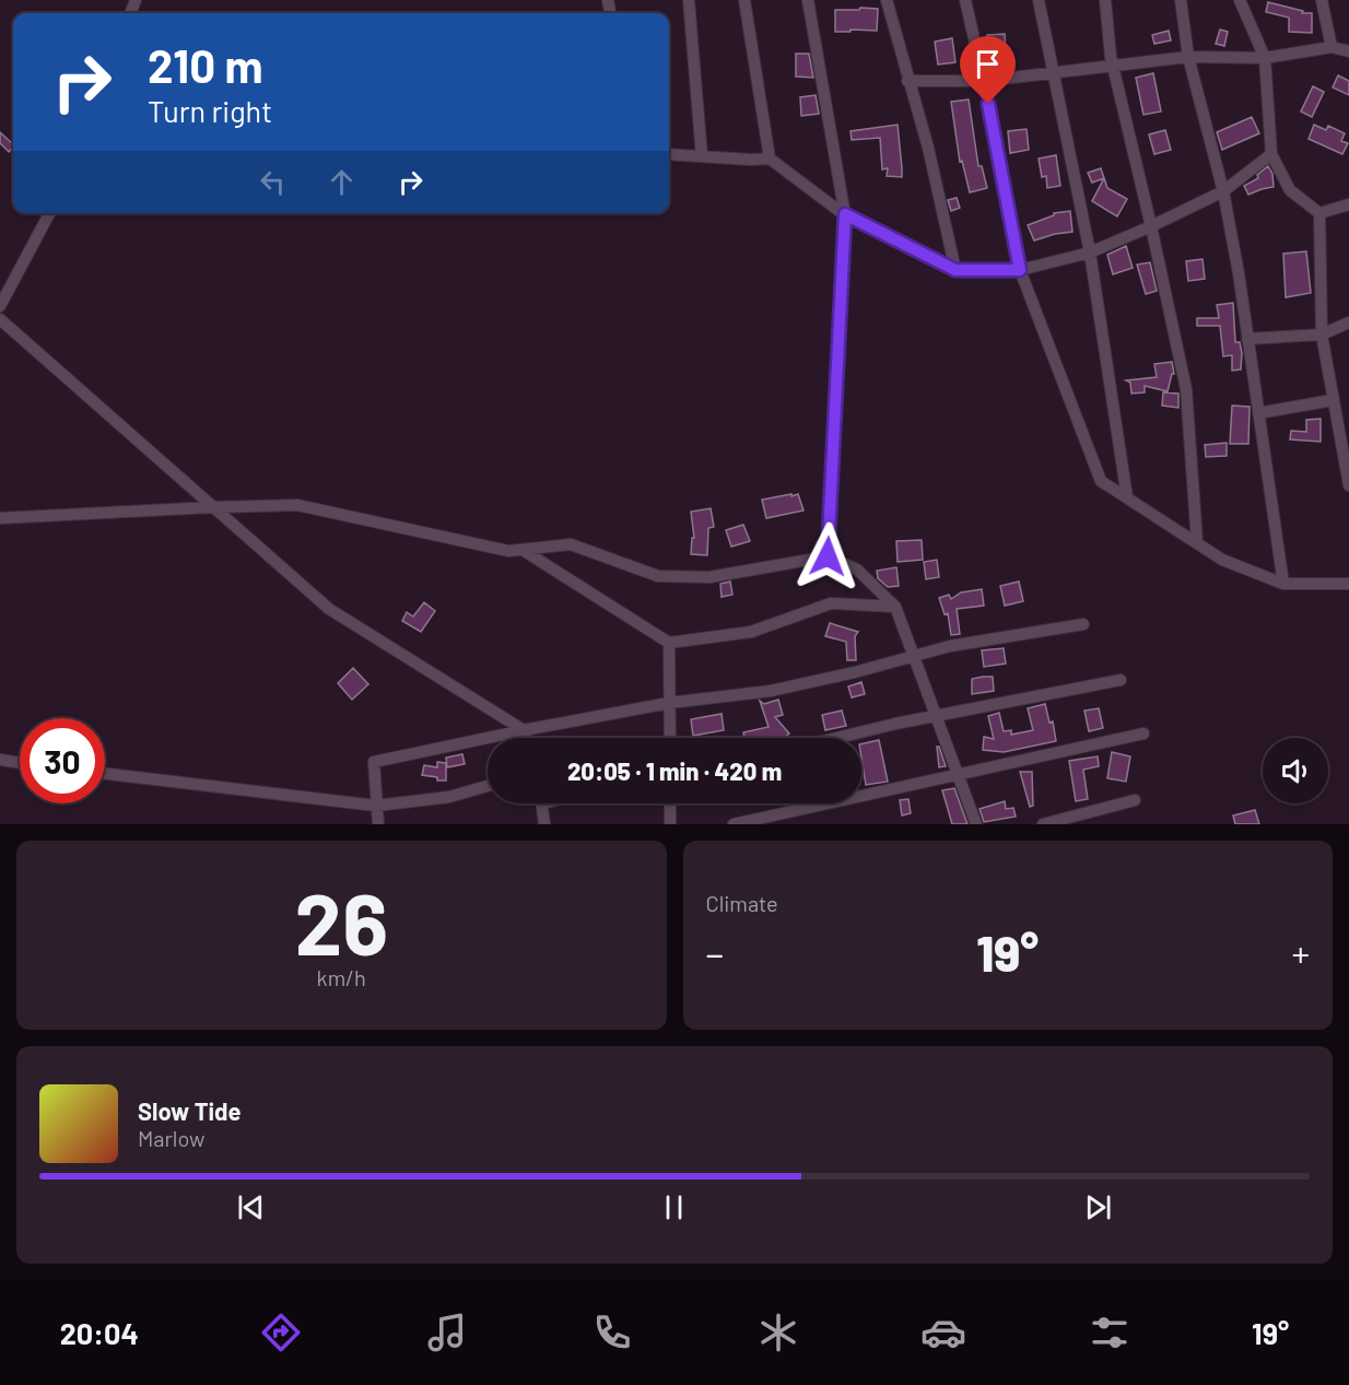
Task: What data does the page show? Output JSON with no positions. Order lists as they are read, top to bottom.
{
  "page": {
    "turn": ["210 m", "Turn right"],
    "limit": "30",
    "trip": "20:05 · 1 min · 420 m",
    "tile": [
      ["26", "km/h"],
      "Climate"
    ],
    "heat": ["−", "19°", "+"],
    "song": ["Slow Tide", "Marlow"],
    "tabs": ["20:04", "19°"]
  }
}
